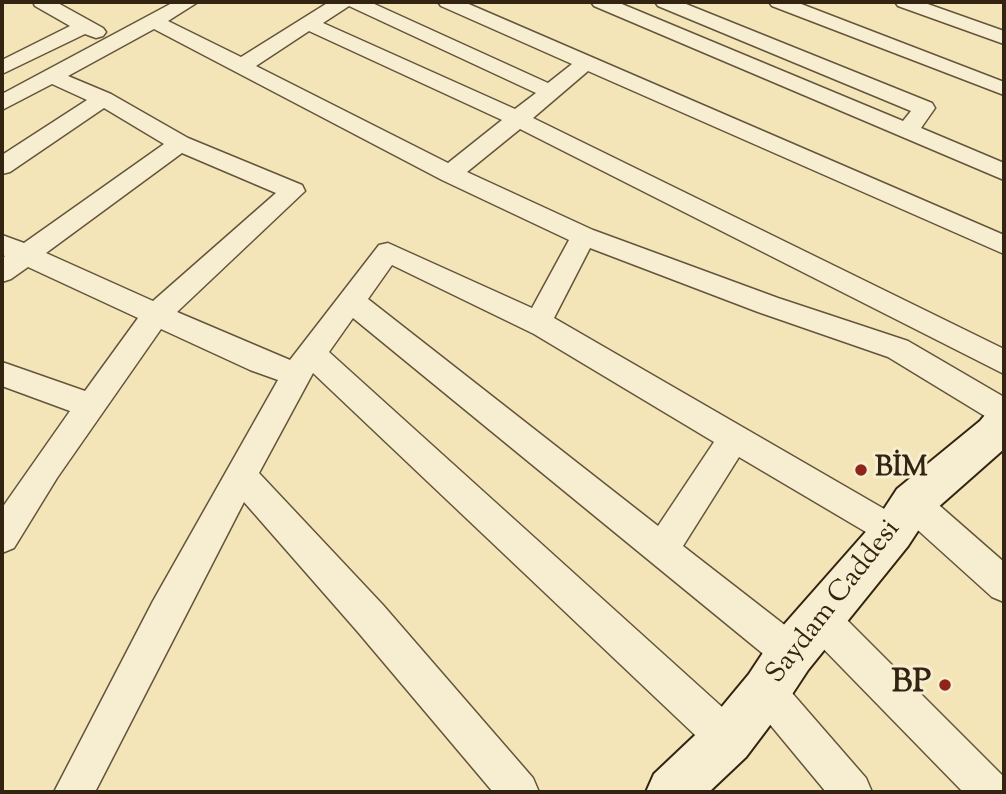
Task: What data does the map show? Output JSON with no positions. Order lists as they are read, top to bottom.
{
  "streets": {
    "main road": ["Saydam Caddesi"]
  },
  "places": ["BİM", "BP"]
}
